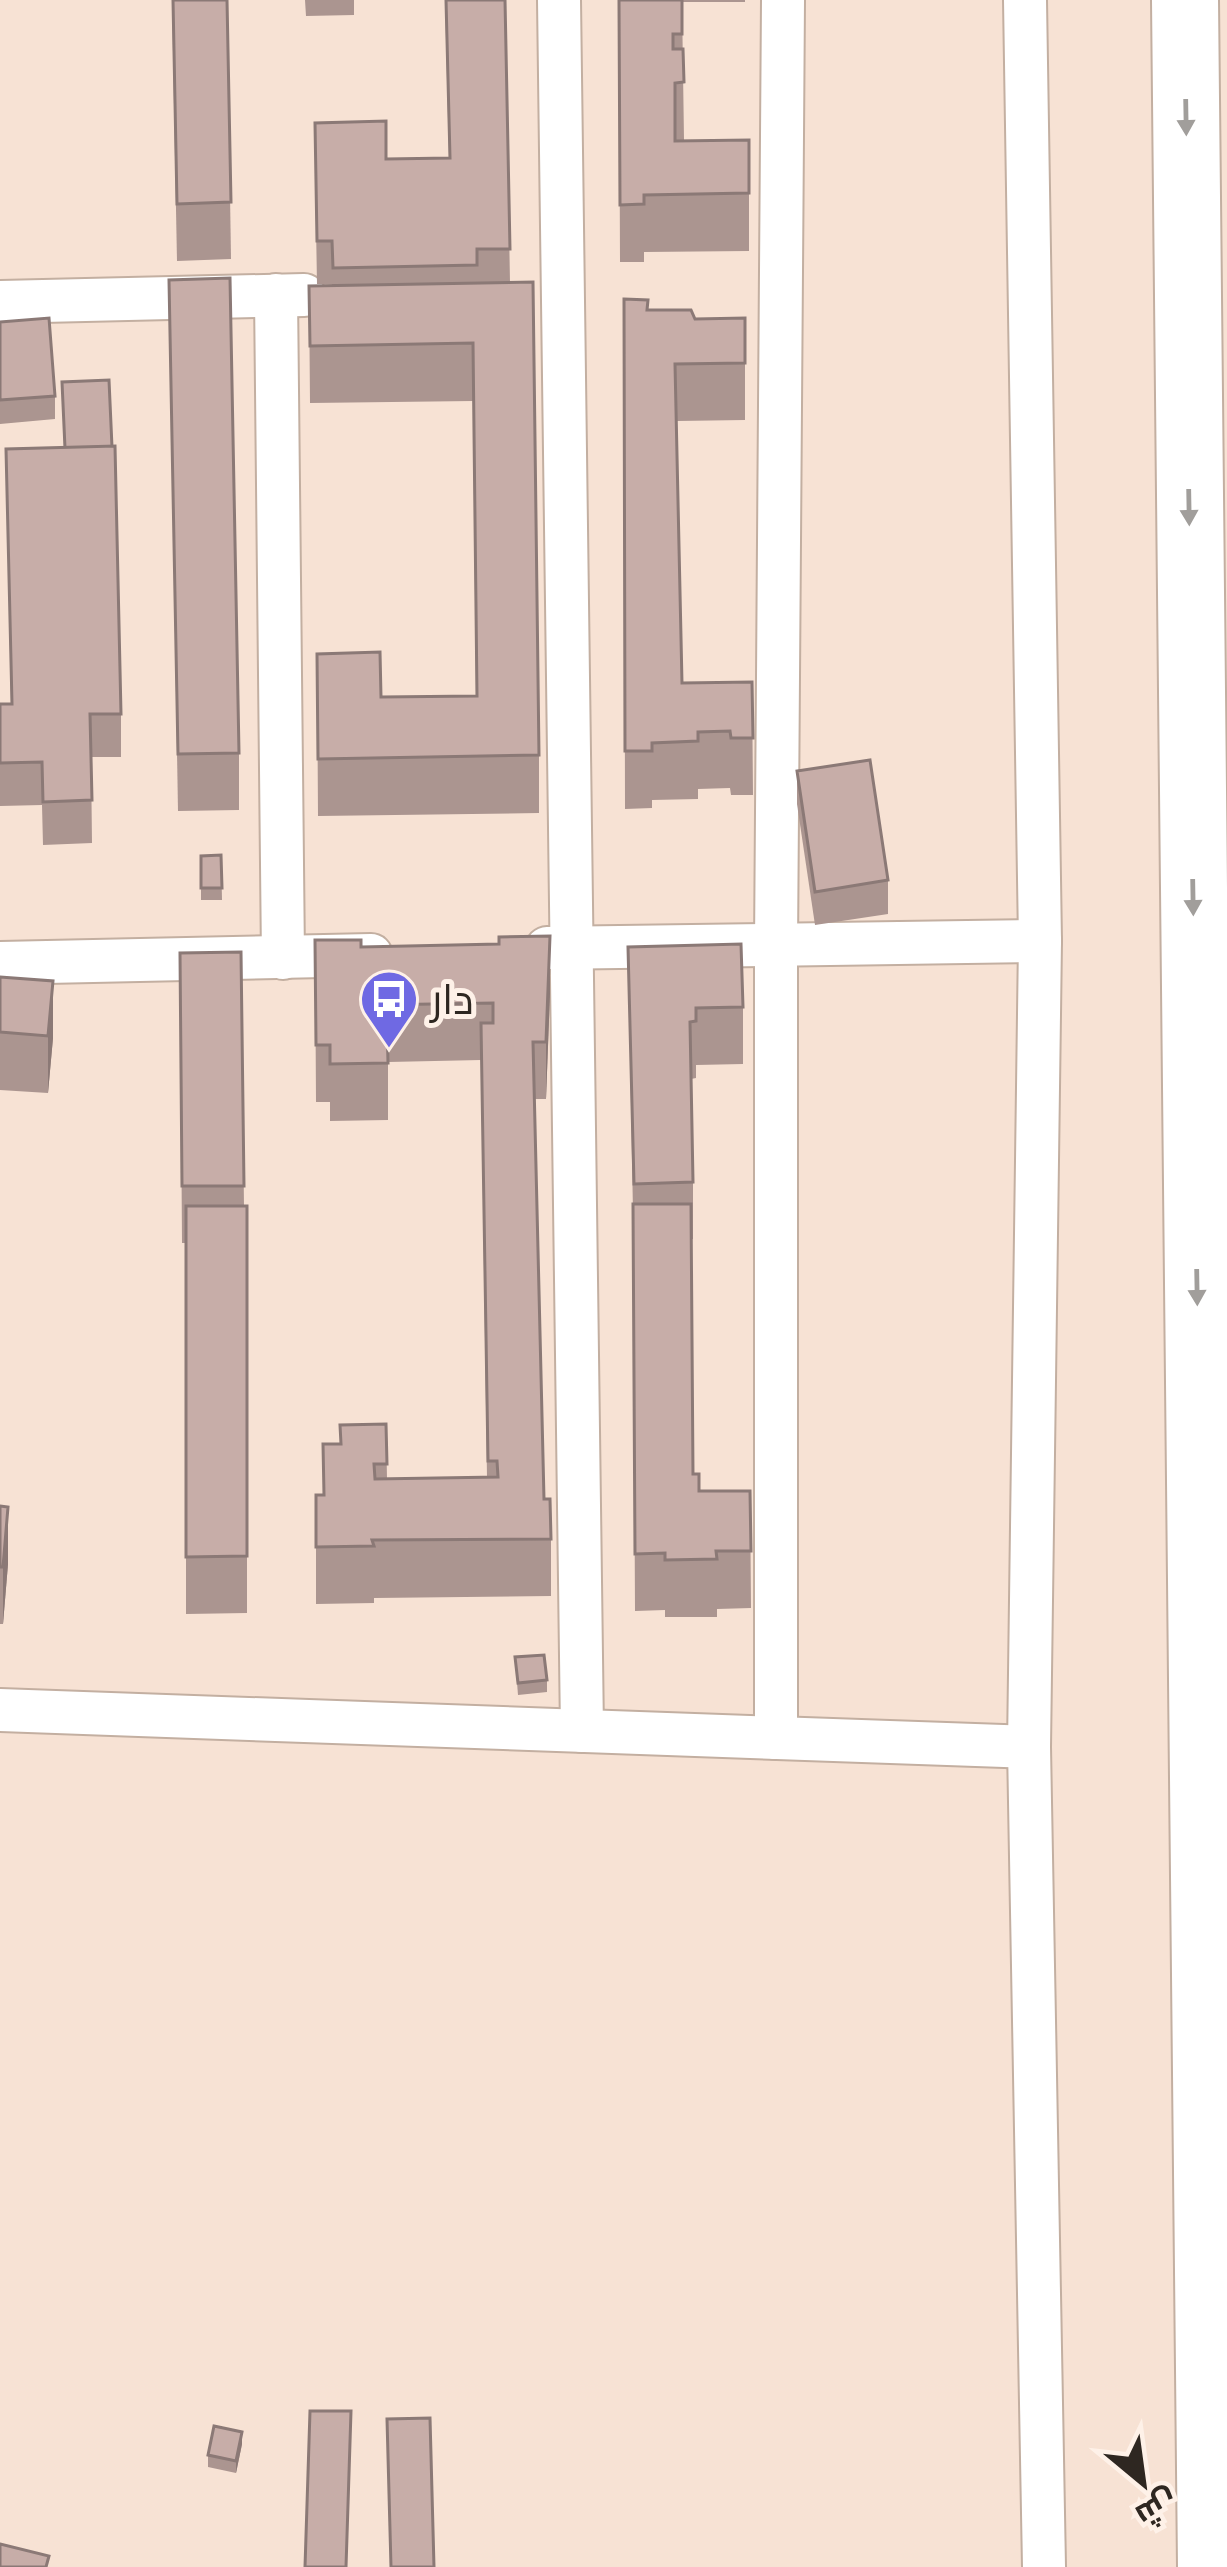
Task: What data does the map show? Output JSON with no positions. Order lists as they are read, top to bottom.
{
  "places": {
    "bus stop": ["دار"]
  },
  "north": "bottom right"
}
